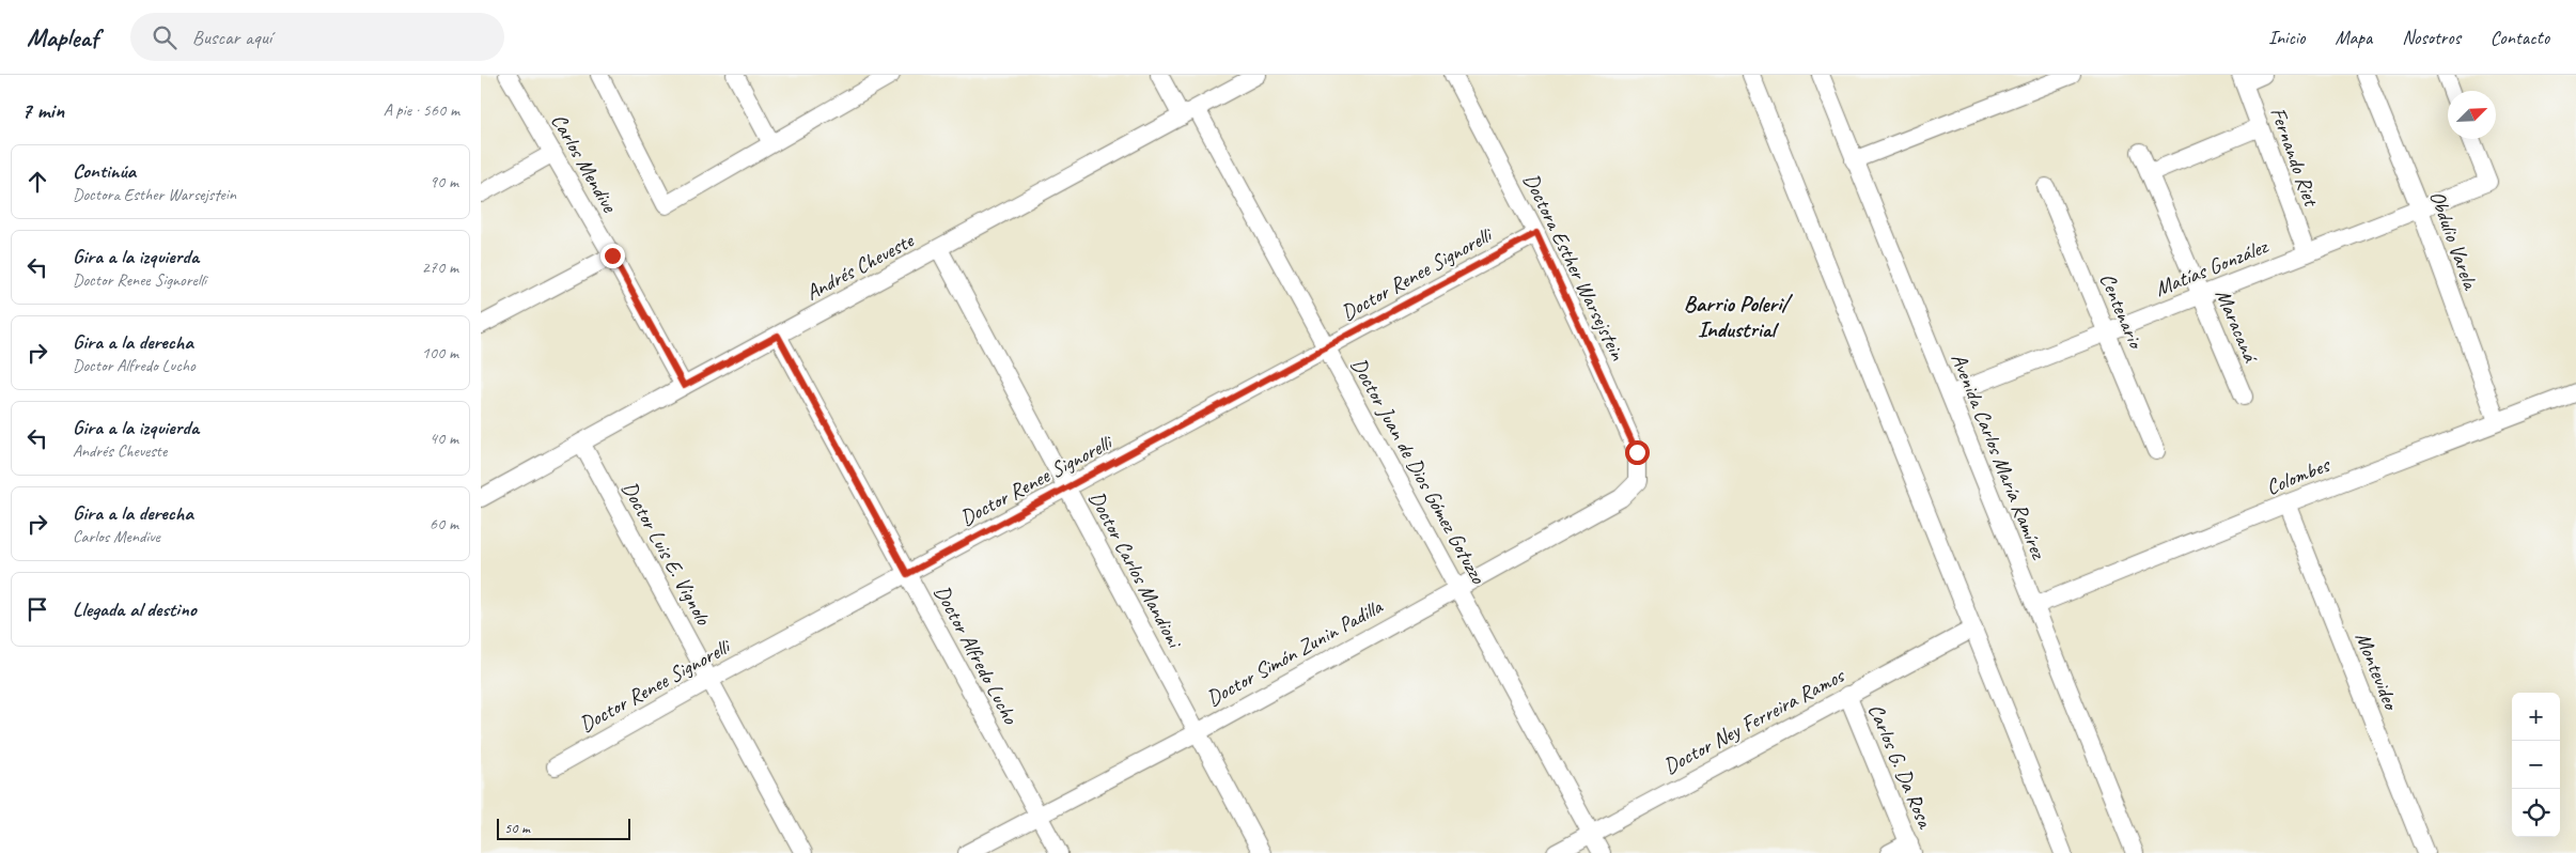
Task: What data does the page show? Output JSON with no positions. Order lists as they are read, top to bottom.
{
  "streets": {
    "street": [
      "Fernando Riet",
      "Carlos Mendive",
      "Obdulio Varela",
      "Andrés Cheveste",
      "Doctora Esther Warsejstein",
      "Matías González",
      "Doctor Renee Signorelli",
      "Centenario",
      "Maracaná",
      "Avenida Carlos María Ramírez",
      "Doctor Juan de Dios Gómez Gotuzzo",
      "Colombes",
      "Doctor Luis E. Vignolo",
      "Doctor Carlos Mandioni",
      "Doctor Simón Zunin Padilla",
      "Doctor Alfredo Lucho",
      "Montevideo",
      "Doctor Ney Ferreira Ramos",
      "Carlos G. Da Rosa"
    ]
  },
  "crossings": [
    ["Fernando Riet", "Matías González"],
    ["Carlos Mendive", "Andrés Cheveste"],
    ["Obdulio Varela", "Matías González"],
    ["Obdulio Varela", "Colombes"],
    ["Andrés Cheveste", "Doctor Juan de Dios Gómez Gotuzzo"],
    ["Andrés Cheveste", "Doctor Luis E. Vignolo"],
    ["Andrés Cheveste", "Doctor Carlos Mandioni"],
    ["Andrés Cheveste", "Doctor Alfredo Lucho"],
    ["Doctora Esther Warsejstein", "Doctor Renee Signorelli"],
    ["Doctora Esther Warsejstein", "Doctor Simón Zunin Padilla"],
    ["Matías González", "Centenario"],
    ["Matías González", "Maracaná"],
    ["Matías González", "Avenida Carlos María Ramírez"],
    ["Doctor Renee Signorelli", "Doctor Juan de Dios Gómez Gotuzzo"],
    ["Doctor Renee Signorelli", "Doctor Luis E. Vignolo"],
    ["Doctor Renee Signorelli", "Doctor Carlos Mandioni"],
    ["Doctor Renee Signorelli", "Doctor Alfredo Lucho"],
    ["Avenida Carlos María Ramírez", "Colombes"],
    ["Doctor Juan de Dios Gómez Gotuzzo", "Doctor Simón Zunin Padilla"],
    ["Doctor Juan de Dios Gómez Gotuzzo", "Doctor Ney Ferreira Ramos"],
    ["Colombes", "Montevideo"],
    ["Doctor Carlos Mandioni", "Doctor Simón Zunin Padilla"],
    ["Doctor Simón Zunin Padilla", "Doctor Alfredo Lucho"],
    ["Doctor Ney Ferreira Ramos", "Carlos G. Da Rosa"]
  ],
  "districts": ["Barrio Poleri/ Industrial"],
  "scale_bar": "50 m",
  "north": "top right",
  "page": {
    "header": "Mapleaf",
    "search": "Buscar aquí",
    "nav": [
      "Inicio",
      "Mapa",
      "Nosotros",
      "Contacto"
    ],
    "heading": ["7 min", "A pie · 560 m"],
    "list": [
      ["Continúa", "Doctora Esther Warsejstein", "90 m"],
      ["Gira a la izquierda", "Doctor Renee Signorelli", "270 m"],
      ["Gira a la derecha", "Doctor Alfredo Lucho", "100 m"],
      ["Gira a la izquierda", "Andrés Cheveste", "40 m"],
      ["Gira a la derecha", "Carlos Mendive", "60 m"],
      "Llegada al destino"
    ],
    "map_buttons": ["+", "−"],
    "scale": "50 m"
  }
}
